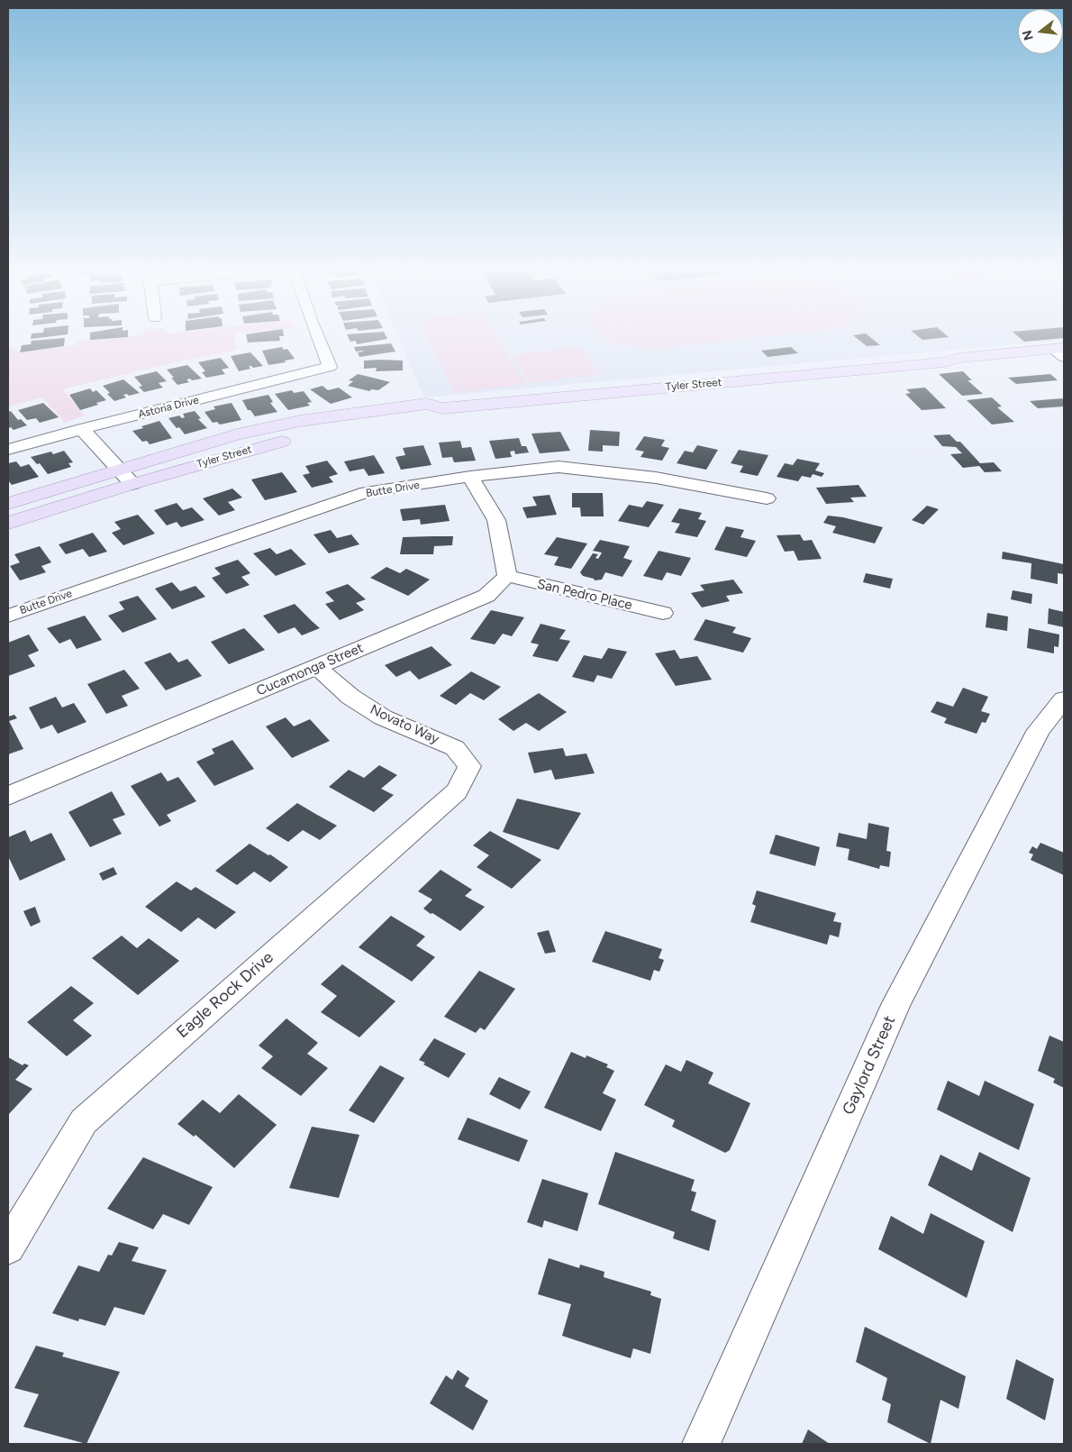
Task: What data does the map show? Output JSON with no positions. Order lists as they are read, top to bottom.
{
  "streets": {
    "main road": ["Tyler Street"],
    "street": [
      "Astoria Drive",
      "Butte Drive",
      "San Pedro Place",
      "Cucamonga Street",
      "Novato Way",
      "Eagle Rock Drive",
      "Gaylord Street"
    ]
  },
  "crossings": [
    ["San Pedro Place", "Cucamonga Street"],
    ["Cucamonga Street", "Novato Way"],
    ["Novato Way", "Eagle Rock Drive"]
  ],
  "north": "left"
}
